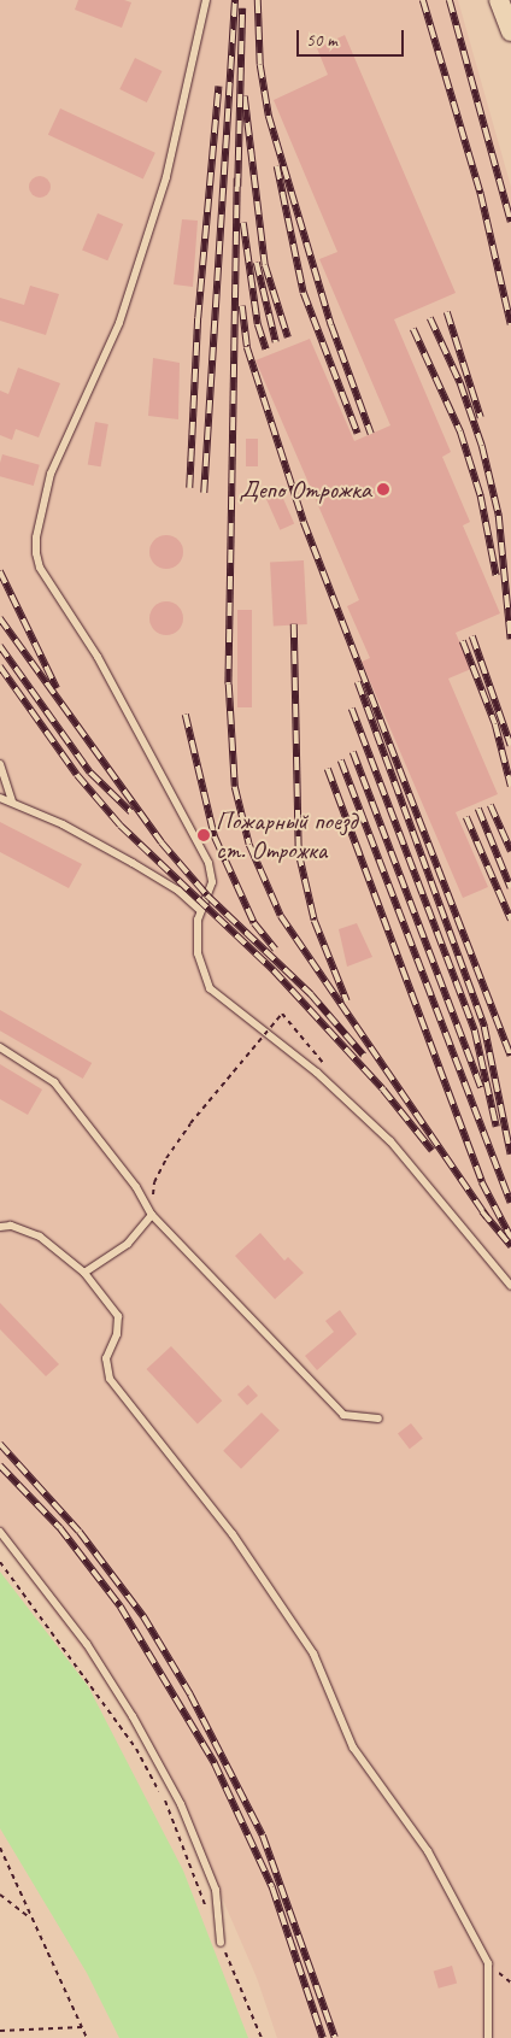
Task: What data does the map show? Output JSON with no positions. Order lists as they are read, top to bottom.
{
  "places": ["Депо Отрожка", "Пожарный поезд ст. Отрожка"],
  "scale_bar": "50 m"
}
